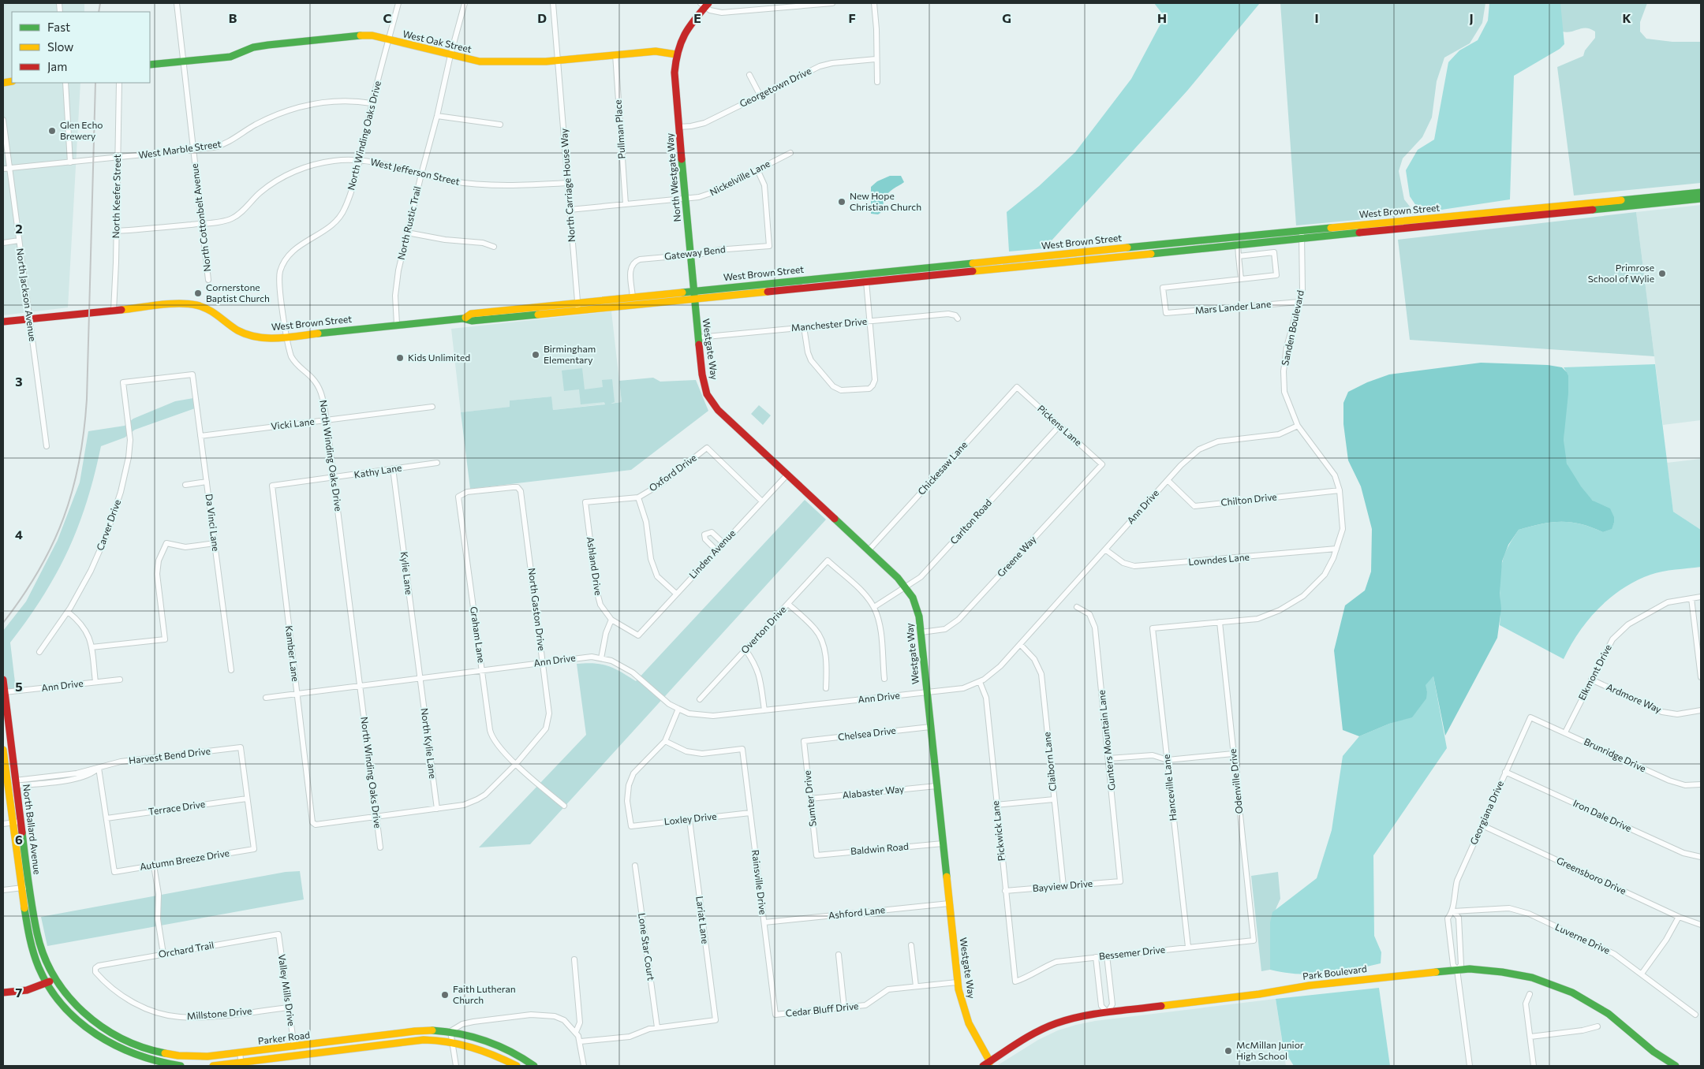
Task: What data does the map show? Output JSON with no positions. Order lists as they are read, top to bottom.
{
  "streets": {
    "main road": [
      "West Oak Street",
      "North Westgate Way",
      "West Brown Street",
      "Westgate Way",
      "North Ballard Avenue",
      "Park Boulevard",
      "Parker Road"
    ],
    "street": [
      "Georgetown Drive",
      "Pullman Place",
      "North Winding Oaks Drive",
      "West Marble Street",
      "West Jefferson Street",
      "Nickelville Lane",
      "North Carriage House Way",
      "North Keefer Street",
      "North Cottonbelt Avenue",
      "North Rustic Trail",
      "Gateway Bend",
      "North Jackson Avenue",
      "Mars Lander Lane",
      "Manchester Drive",
      "Sanden Boulevard",
      "Vicki Lane",
      "Pickens Lane",
      "Chickesaw Lane",
      "Kathy Lane",
      "Oxford Drive",
      "Chilton Drive",
      "Ann Drive",
      "Carlton Road",
      "Da Vinci Lane",
      "Carver Drive",
      "Linden Avenue",
      "Greene Way",
      "Lowndes Lane",
      "Ashland Drive",
      "Kylie Lane",
      "North Gaston Drive",
      "Overton Drive",
      "Graham Lane",
      "Kamber Lane",
      "Elkmont Drive",
      "Ardmore Way",
      "Chelsea Drive",
      "Gunters Mountain Lane",
      "North Kylie Lane",
      "Brunridge Drive",
      "Harvest Bend Drive",
      "Claiborn Lane",
      "Odenville Drive",
      "Hanceville Lane",
      "Alabaster Way",
      "Sumter Drive",
      "Terrace Drive",
      "Georgiana Drive",
      "Iron Dale Drive",
      "Loxley Drive",
      "Pickwick Lane",
      "Baldwin Road",
      "Autumn Breeze Drive",
      "Greensboro Drive",
      "Rainsville Drive",
      "Bayview Drive",
      "Ashford Lane",
      "Lariat Lane",
      "Luverne Drive",
      "Lone Star Court",
      "Orchard Trail",
      "Bessemer Drive",
      "Valley Mills Drive",
      "Cedar Bluff Drive",
      "Millstone Drive"
    ]
  },
  "crossings": [
    ["West Oak Street", "Pullman Place"],
    ["West Oak Street", "North Winding Oaks Drive"],
    ["West Oak Street", "North Westgate Way"],
    ["West Oak Street", "North Carriage House Way"],
    ["West Oak Street", "North Cottonbelt Avenue"],
    ["West Oak Street", "North Rustic Trail"],
    ["Georgetown Drive", "North Westgate Way"],
    ["Pullman Place", "Nickelville Lane"],
    ["North Winding Oaks Drive", "West Marble Street"],
    ["North Winding Oaks Drive", "West Jefferson Street"],
    ["North Winding Oaks Drive", "West Brown Street"],
    ["North Winding Oaks Drive", "Vicki Lane"],
    ["North Winding Oaks Drive", "Kathy Lane"],
    ["North Winding Oaks Drive", "Ann Drive"],
    ["North Winding Oaks Drive", "North Gaston Drive"],
    ["West Marble Street", "North Keefer Street"],
    ["West Marble Street", "North Cottonbelt Avenue"],
    ["West Marble Street", "North Jackson Avenue"],
    ["West Jefferson Street", "North Carriage House Way"],
    ["West Jefferson Street", "North Keefer Street"],
    ["West Jefferson Street", "North Cottonbelt Avenue"],
    ["West Jefferson Street", "North Rustic Trail"],
    ["North Westgate Way", "Nickelville Lane"],
    ["North Westgate Way", "West Brown Street"],
    ["North Westgate Way", "Gateway Bend"],
    ["North Westgate Way", "Westgate Way"],
    ["Nickelville Lane", "North Carriage House Way"],
    ["Nickelville Lane", "Gateway Bend"],
    ["North Carriage House Way", "West Brown Street"],
    ["North Keefer Street", "West Brown Street"],
    ["West Brown Street", "North Rustic Trail"],
    ["West Brown Street", "Gateway Bend"],
    ["West Brown Street", "North Jackson Avenue"],
    ["West Brown Street", "Sanden Boulevard"],
    ["West Brown Street", "Westgate Way"],
    ["Mars Lander Lane", "Sanden Boulevard"],
    ["Manchester Drive", "Westgate Way"],
    ["Sanden Boulevard", "Chilton Drive"],
    ["Sanden Boulevard", "Ann Drive"],
    ["Sanden Boulevard", "Lowndes Lane"],
    ["Sanden Boulevard", "Odenville Drive"],
    ["Sanden Boulevard", "Hanceville Lane"],
    ["Westgate Way", "Chickesaw Lane"],
    ["Westgate Way", "Ann Drive"],
    ["Westgate Way", "Carlton Road"],
    ["Westgate Way", "Linden Avenue"],
    ["Westgate Way", "Greene Way"],
    ["Westgate Way", "Chelsea Drive"],
    ["Westgate Way", "Alabaster Way"],
    ["Westgate Way", "Baldwin Road"],
    ["Westgate Way", "Ashford Lane"],
    ["Westgate Way", "Park Boulevard"],
    ["Westgate Way", "Cedar Bluff Drive"],
    ["Vicki Lane", "Da Vinci Lane"],
    ["Pickens Lane", "Chickesaw Lane"],
    ["Pickens Lane", "Carlton Road"],
    ["Pickens Lane", "Greene Way"],
    ["Kathy Lane", "Kylie Lane"],
    ["Kathy Lane", "Kamber Lane"],
    ["Oxford Drive", "Linden Avenue"],
    ["Oxford Drive", "Ashland Drive"],
    ["Chilton Drive", "Ann Drive"],
    ["Ann Drive", "Lowndes Lane"],
    ["Ann Drive", "Kylie Lane"],
    ["Ann Drive", "North Gaston Drive"],
    ["Ann Drive", "Graham Lane"],
    ["Ann Drive", "Kamber Lane"],
    ["Ann Drive", "North Kylie Lane"],
    ["Ann Drive", "Claiborn Lane"],
    ["Ann Drive", "North Ballard Avenue"],
    ["Ann Drive", "Pickwick Lane"],
    ["Carlton Road", "Overton Drive"],
    ["Da Vinci Lane", "Carver Drive"],
    ["Linden Avenue", "Ashland Drive"],
    ["Kylie Lane", "North Kylie Lane"],
    ["North Gaston Drive", "Graham Lane"],
    ["North Gaston Drive", "Kamber Lane"],
    ["North Gaston Drive", "North Kylie Lane"],
    ["Elkmont Drive", "Ardmore Way"],
    ["Elkmont Drive", "Brunridge Drive"],
    ["Chelsea Drive", "Sumter Drive"],
    ["Gunters Mountain Lane", "Bayview Drive"],
    ["Brunridge Drive", "Georgiana Drive"],
    ["Harvest Bend Drive", "Terrace Drive"],
    ["Harvest Bend Drive", "North Ballard Avenue"],
    ["Harvest Bend Drive", "Autumn Breeze Drive"],
    ["Claiborn Lane", "Bayview Drive"],
    ["Odenville Drive", "Bessemer Drive"],
    ["Hanceville Lane", "Bessemer Drive"],
    ["Alabaster Way", "Sumter Drive"],
    ["Sumter Drive", "Baldwin Road"],
    ["Terrace Drive", "Autumn Breeze Drive"],
    ["Georgiana Drive", "Iron Dale Drive"],
    ["Georgiana Drive", "Greensboro Drive"],
    ["Georgiana Drive", "Luverne Drive"],
    ["Georgiana Drive", "Park Boulevard"],
    ["Loxley Drive", "Rainsville Drive"],
    ["Loxley Drive", "Lariat Lane"],
    ["North Ballard Avenue", "Parker Road"],
    ["Pickwick Lane", "Bayview Drive"],
    ["Pickwick Lane", "Bessemer Drive"],
    ["Rainsville Drive", "Ashford Lane"],
    ["Rainsville Drive", "Cedar Bluff Drive"],
    ["Lariat Lane", "Lone Star Court"],
    ["Orchard Trail", "Valley Mills Drive"],
    ["Orchard Trail", "Millstone Drive"],
    ["Valley Mills Drive", "Millstone Drive"],
    ["Valley Mills Drive", "Parker Road"]
  ],
  "places": [
    "Glen Echo Brewery",
    "New Hope Christian Church",
    "Primrose School of Wylie",
    "Cornerstone Baptist Church",
    "Birmingham Elementary",
    "Kids Unlimited",
    "Faith Lutheran Church",
    "McMillan Junior High School"
  ],
  "legend": ["Fast", "Slow", "Jam"],
  "grid": {
    "columns": [
      "B",
      "C",
      "D",
      "E",
      "F",
      "G",
      "H",
      "I",
      "J",
      "K"
    ],
    "rows": [
      "2",
      "3",
      "4",
      "5",
      "6",
      "7"
    ]
  }
}
